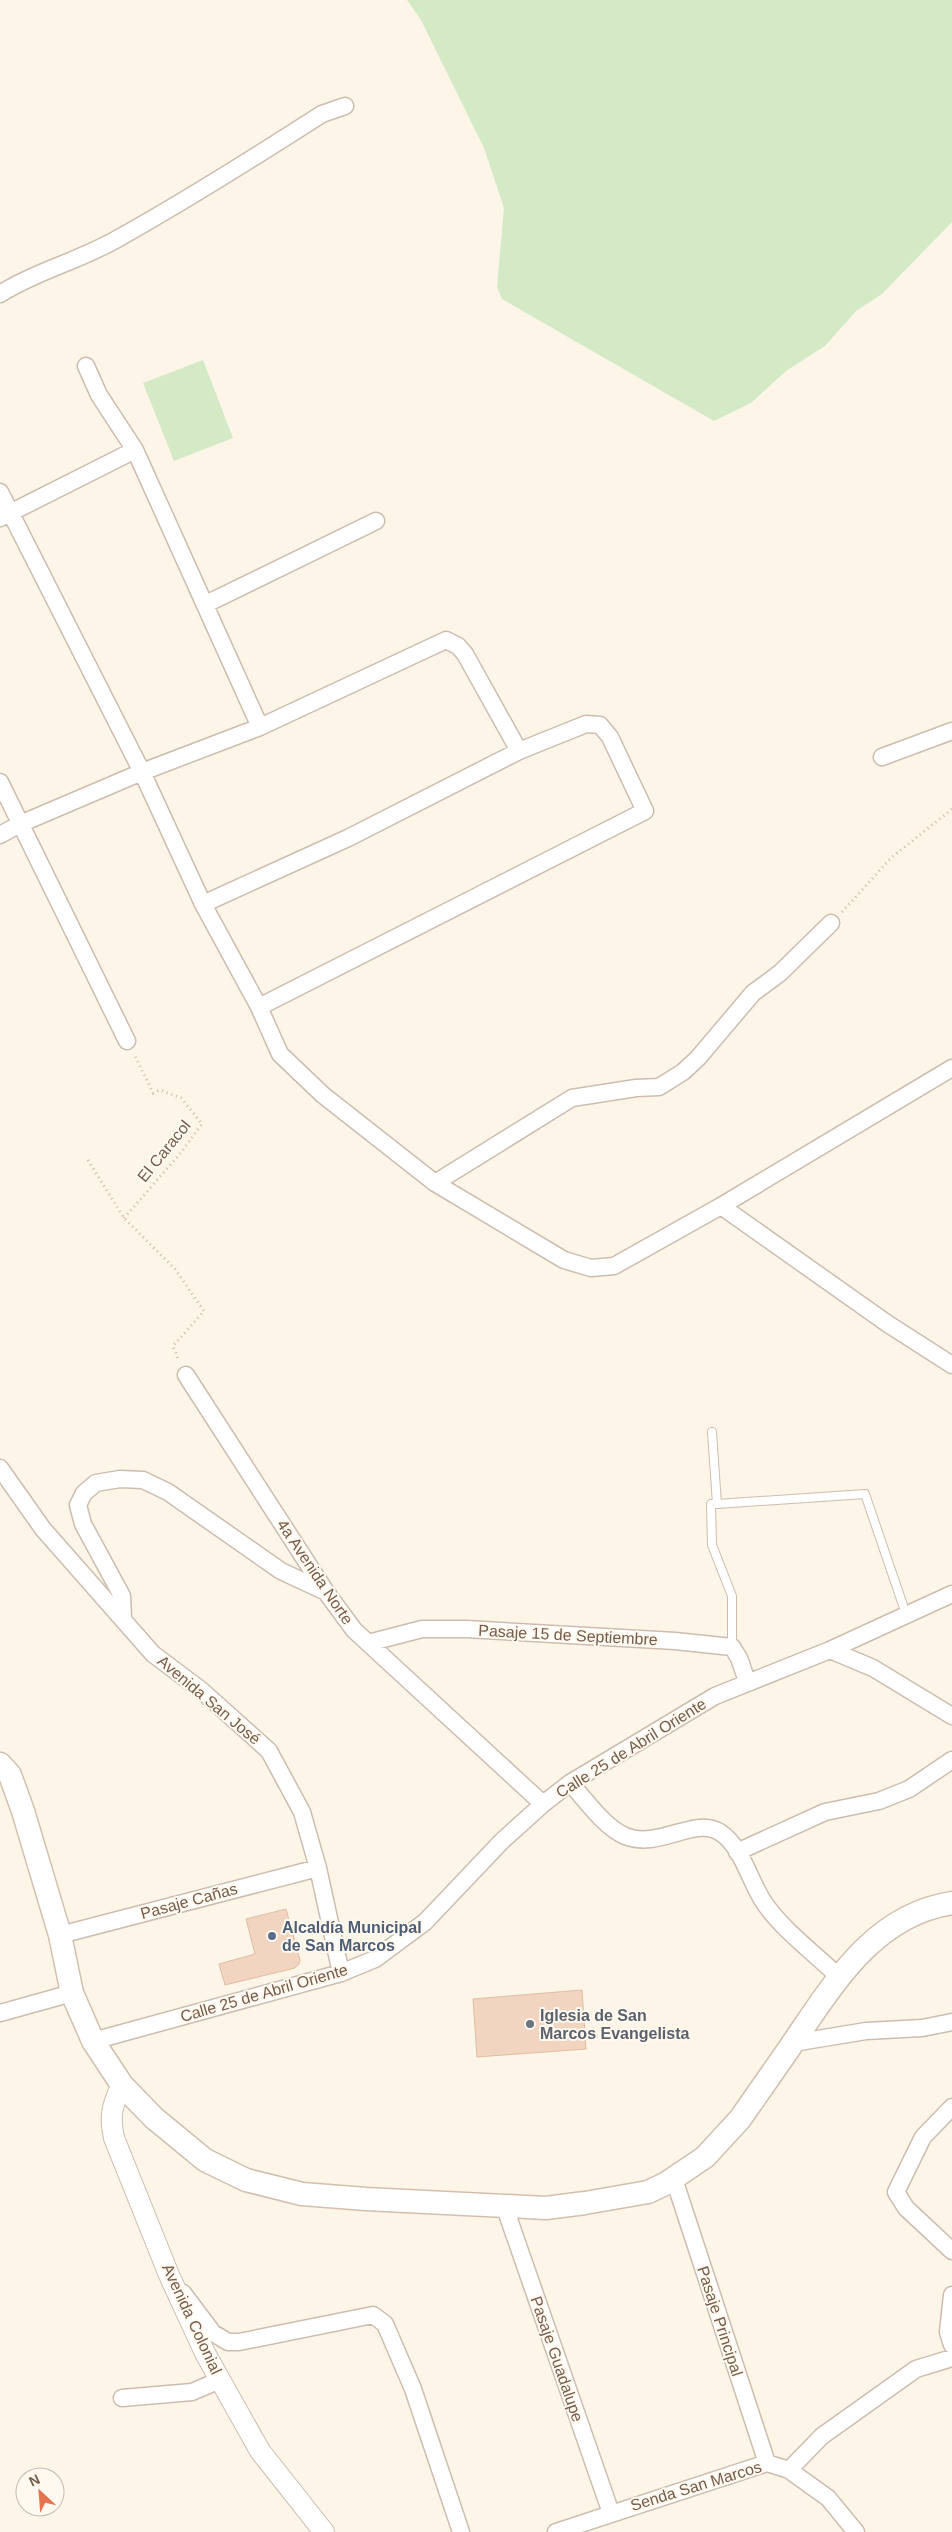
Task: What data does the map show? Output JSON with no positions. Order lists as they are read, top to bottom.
{
  "streets": {
    "street": [
      "4a Avenida Norte",
      "Pasaje 15 de Septiembre",
      "Avenida San José",
      "Calle 25 de Abril Oriente",
      "Pasaje Cañas",
      "Avenida Colonial",
      "Pasaje Principal",
      "Pasaje Guadalupe",
      "Senda San Marcos"
    ],
    "path": ["El Caracol"]
  },
  "crossings": [
    ["4a Avenida Norte", "Pasaje 15 de Septiembre"],
    ["4a Avenida Norte", "Calle 25 de Abril Oriente"],
    ["Avenida San José", "Calle 25 de Abril Oriente"],
    ["Avenida San José", "Pasaje Cañas"],
    ["Pasaje Principal", "Senda San Marcos"],
    ["Pasaje Guadalupe", "Senda San Marcos"]
  ],
  "places": ["Alcaldía Municipal de San Marcos", "Iglesia de San Marcos Evangelista"],
  "north": "top left"
}
